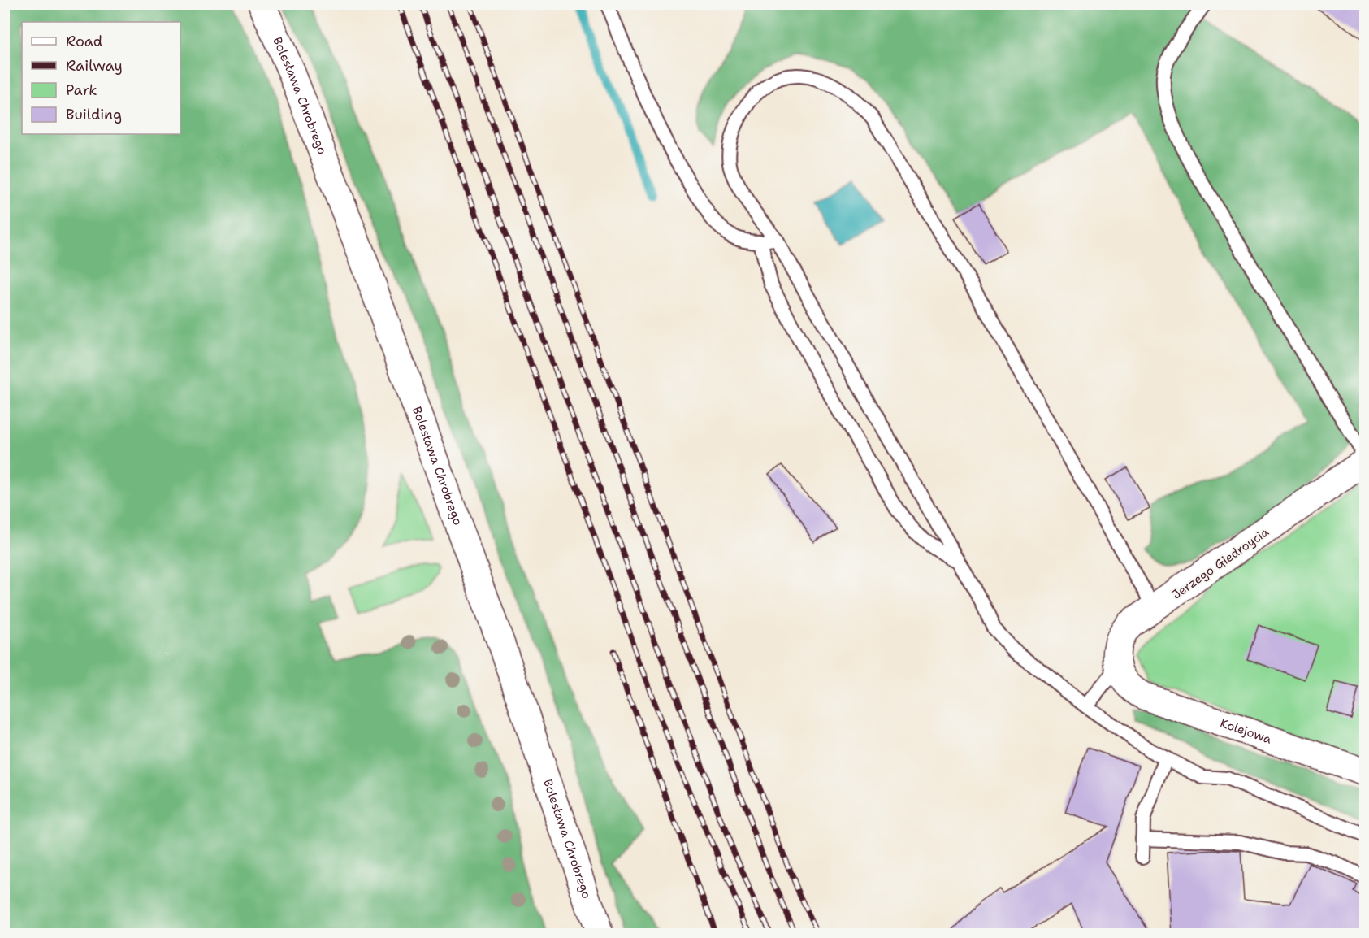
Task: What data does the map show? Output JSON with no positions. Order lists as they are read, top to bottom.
{
  "streets": {
    "street": ["Bolesława Chrobrego", "Jerzego Giedroycia", "Kolejowa"]
  },
  "crossings": [
    ["Jerzego Giedroycia", "Kolejowa"]
  ],
  "legend": [
    "Road",
    "Railway",
    "Park",
    "Building"
  ]
}
